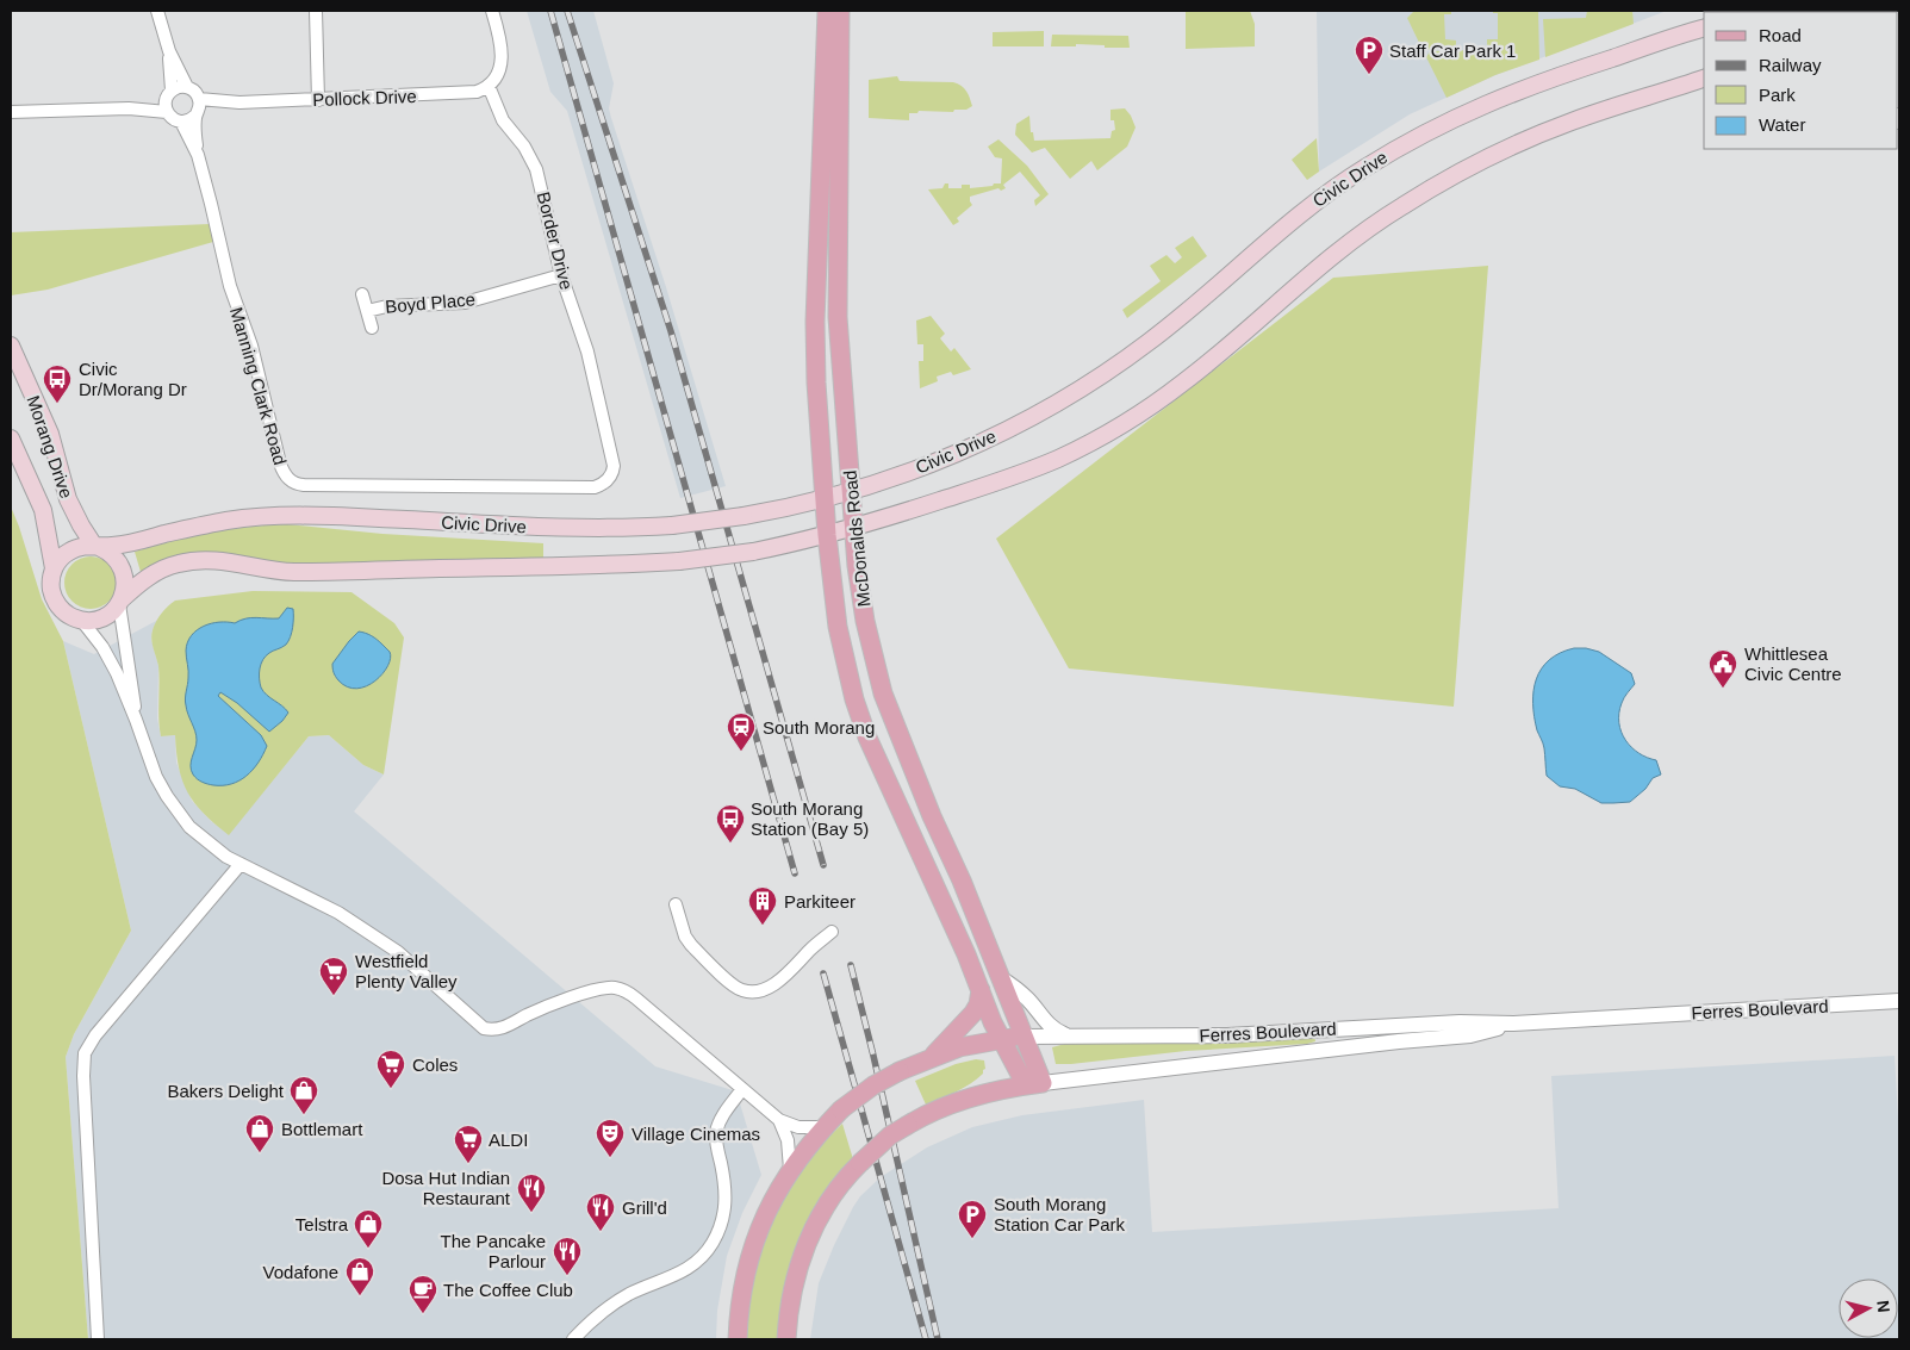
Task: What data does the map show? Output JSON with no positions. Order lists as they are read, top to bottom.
{
  "streets": {
    "main road": ["Civic Drive", "Morang Drive", "McDonalds Road"],
    "street": [
      "Pollock Drive",
      "Border Drive",
      "Boyd Place",
      "Manning Clark Road",
      "Ferres Boulevard"
    ]
  },
  "crossings": [
    ["Pollock Drive", "Border Drive"],
    ["Pollock Drive", "Manning Clark Road"],
    ["Civic Drive", "Morang Drive"],
    ["Civic Drive", "McDonalds Road"],
    ["Border Drive", "Boyd Place"],
    ["Border Drive", "Manning Clark Road"],
    ["McDonalds Road", "Ferres Boulevard"]
  ],
  "places": {
    "parking": ["Staff Car Park 1", "South Morang Station Car Park"],
    "bus stop": ["Civic Dr/Morang Dr", "South Morang Station (Bay 5)"],
    "public building": ["Whittlesea Civic Centre"],
    "station": ["South Morang"],
    "building": ["Parkiteer"],
    "supermarket": ["Westfield Plenty Valley", "Coles", "ALDI"],
    "shop": [
      "Bakers Delight",
      "Bottlemart",
      "Telstra",
      "Vodafone"
    ],
    "theatre": ["Village Cinemas"],
    "restaurant": ["Dosa Hut Indian Restaurant", "Grill'd", "The Pancake Parlour"],
    "cafe": ["The Coffee Club"]
  },
  "legend": [
    "Road",
    "Railway",
    "Park",
    "Water"
  ],
  "north": "right"
}
